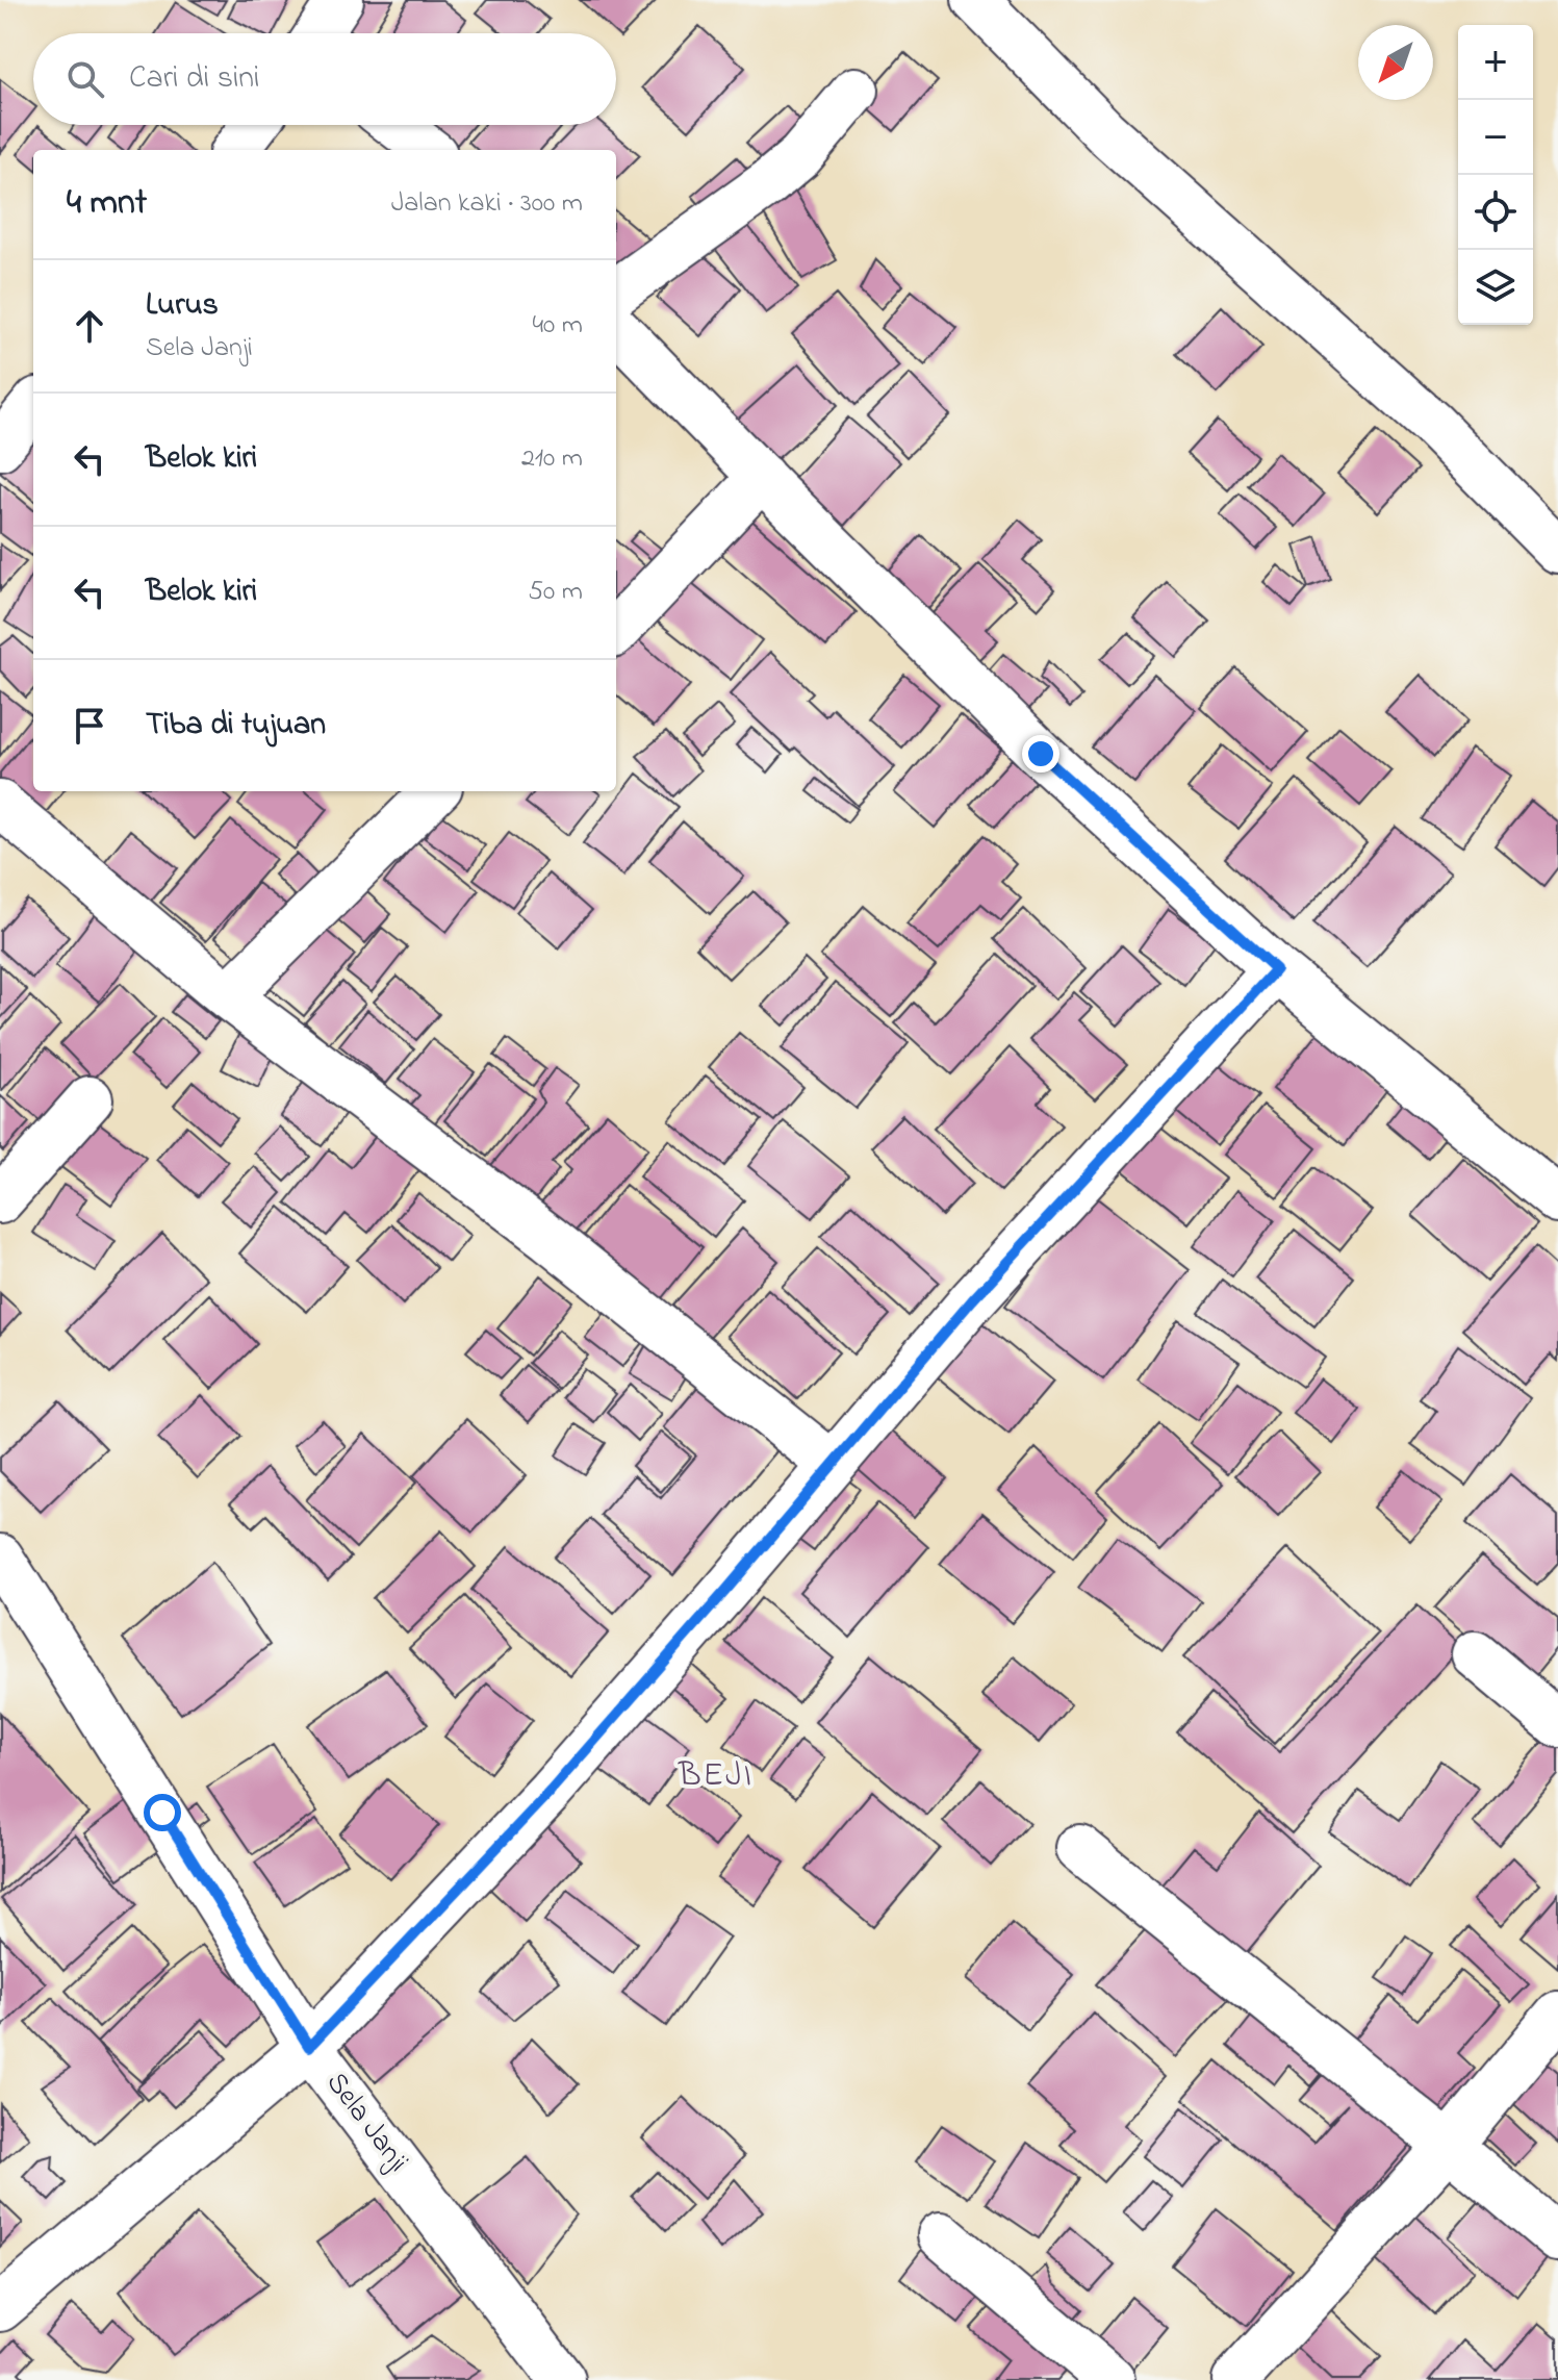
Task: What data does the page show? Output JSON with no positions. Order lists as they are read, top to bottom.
{
  "streets": {
    "street": ["Sela Janji"]
  },
  "districts": ["BEJI"],
  "north": "bottom left",
  "page": {
    "map_buttons": ["+", "−"],
    "search": "Cari di sini",
    "heading": ["4 mnt", "Jalan kaki · 300 m"],
    "list": [
      ["Lurus", "Sela Janji", "40 m"],
      ["Belok kiri", "210 m"],
      ["Belok kiri", "50 m"],
      "Tiba di tujuan"
    ]
  }
}
